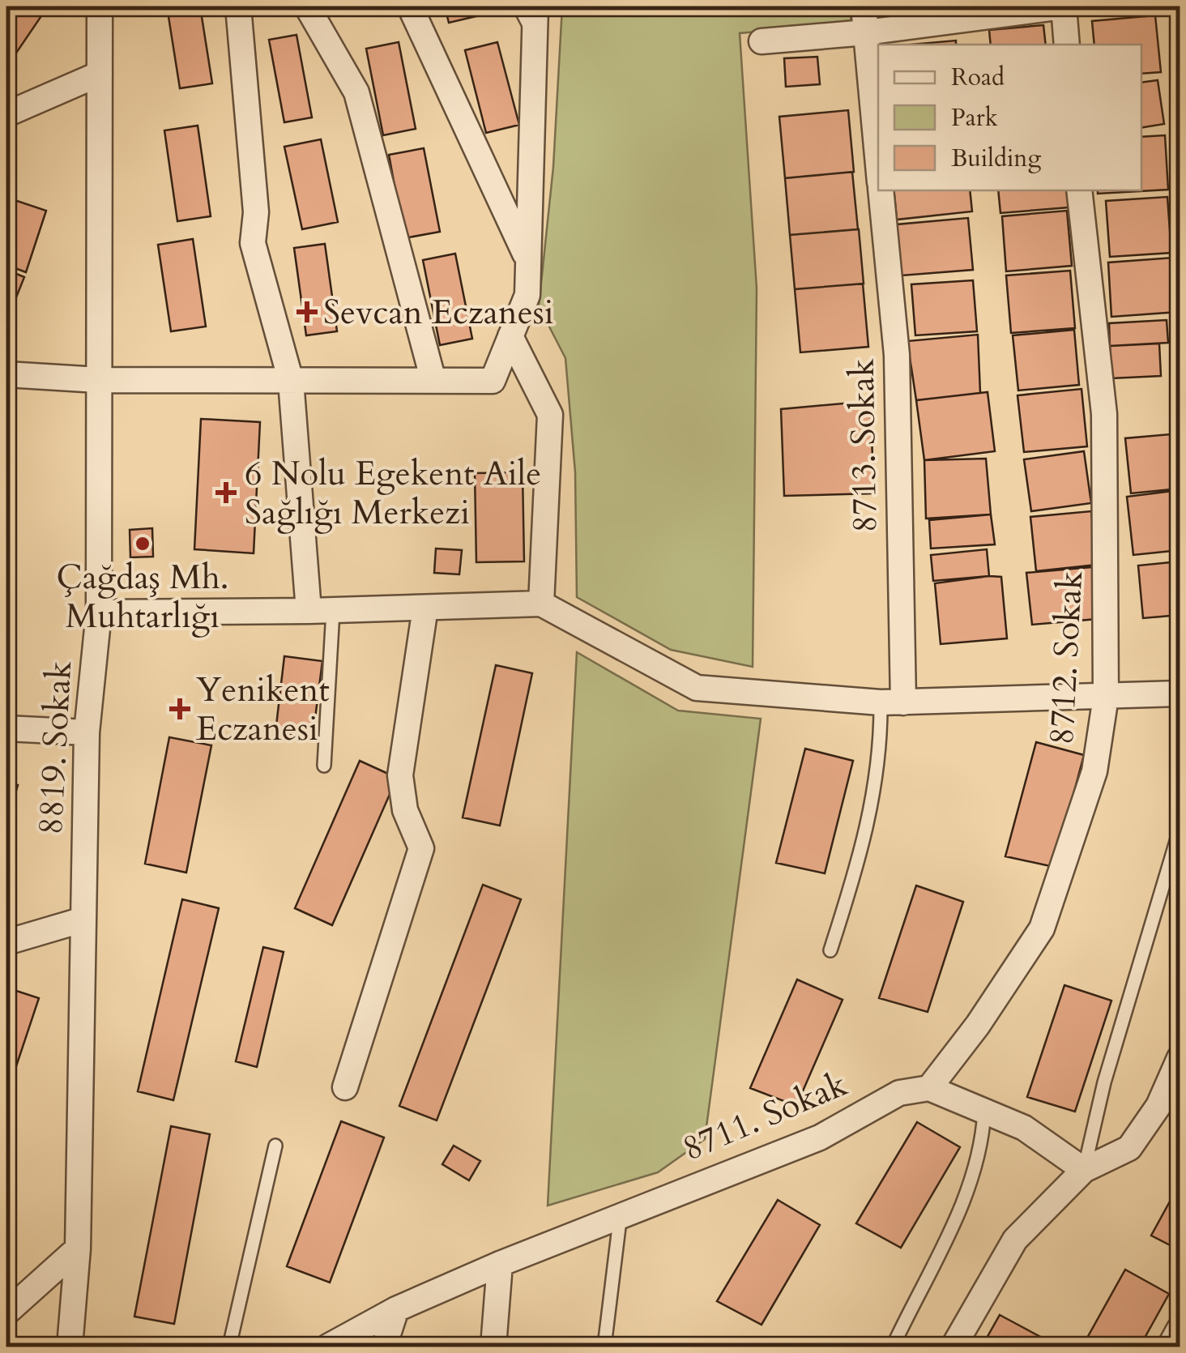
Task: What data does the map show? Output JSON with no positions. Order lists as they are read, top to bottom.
{
  "streets": {
    "street": [
      "8713. Sokak",
      "8712. Sokak",
      "8819. Sokak",
      "8711. Sokak"
    ]
  },
  "crossings": [
    ["8712. Sokak", "8711. Sokak"]
  ],
  "places": {
    "health": ["Sevcan Eczanesi", "6 Nolu Egekent Aile Sağlığı Merkezi", "Yenikent Eczanesi"],
    "other": ["Çağdaş Mh. Muhtarlığı"]
  },
  "legend": ["Road", "Park", "Building"]
}
